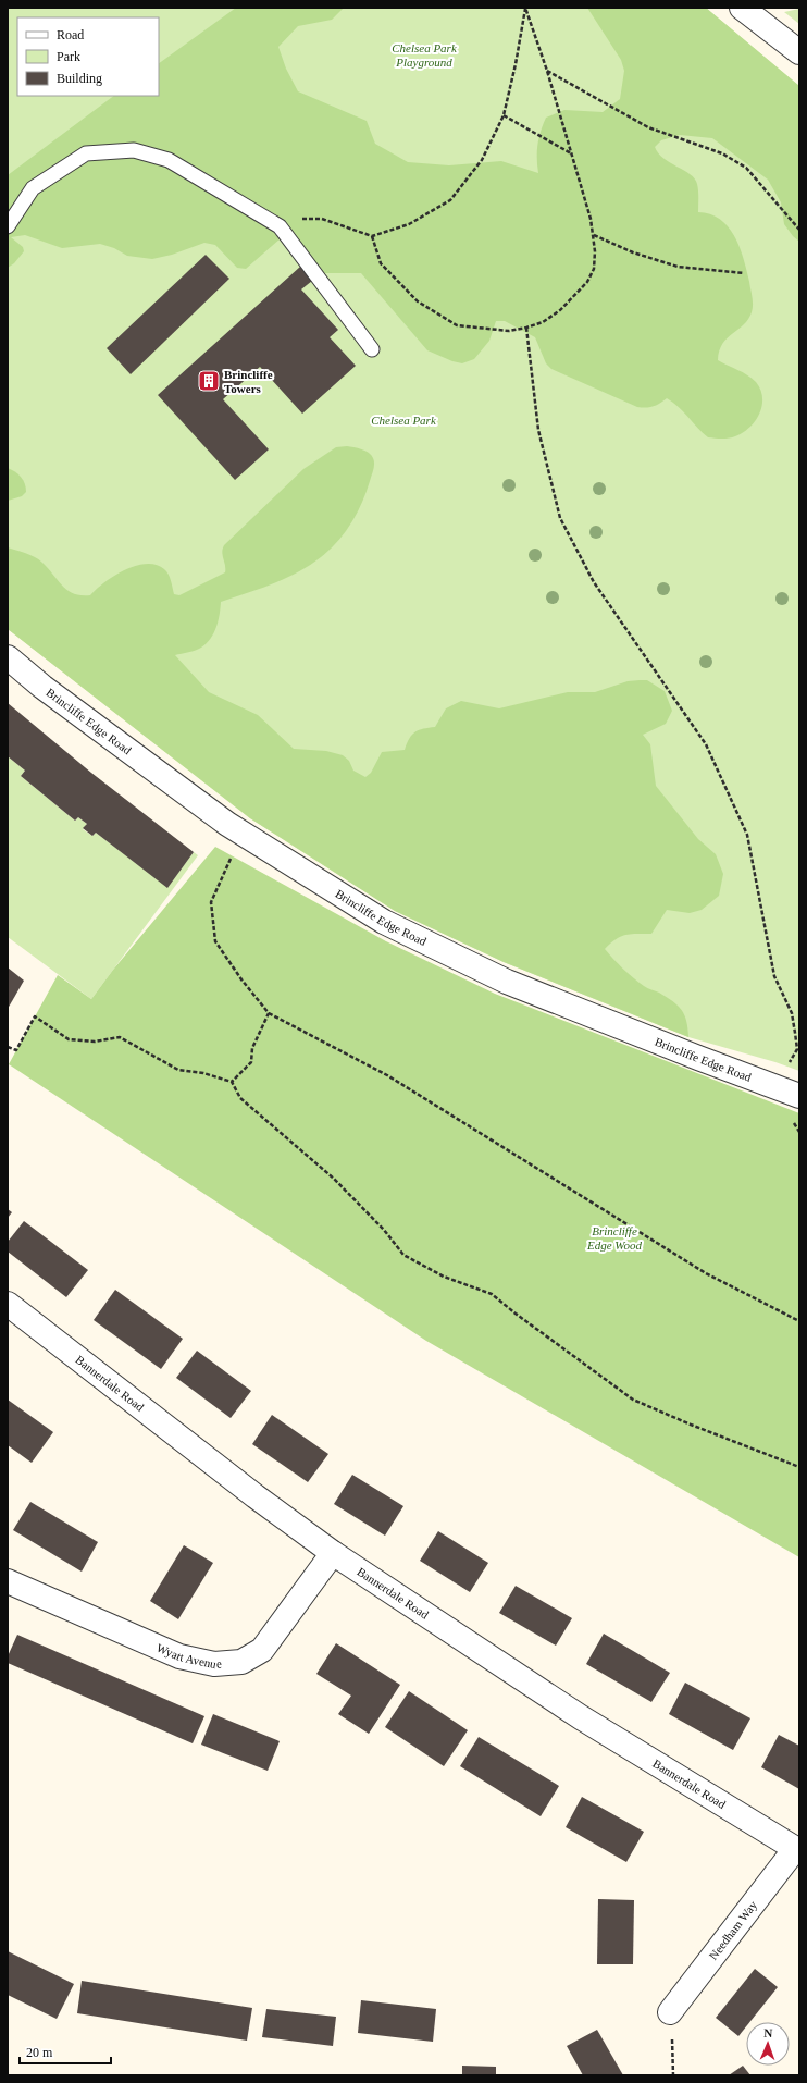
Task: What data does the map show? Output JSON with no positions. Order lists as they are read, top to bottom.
{
  "streets": {
    "street": [
      "Brincliffe Edge Road",
      "Bannerdale Road",
      "Wyatt Avenue",
      "Needham Way"
    ]
  },
  "crossings": [
    ["Bannerdale Road", "Wyatt Avenue"],
    ["Bannerdale Road", "Needham Way"]
  ],
  "parks": ["Chelsea Park Playground", "Chelsea Park", "Brincliffe Edge Wood"],
  "places": {
    "building": ["Brincliffe Towers"]
  },
  "legend": ["Road", "Park", "Building"],
  "scale_bar": "20 m",
  "north": "top"
}
